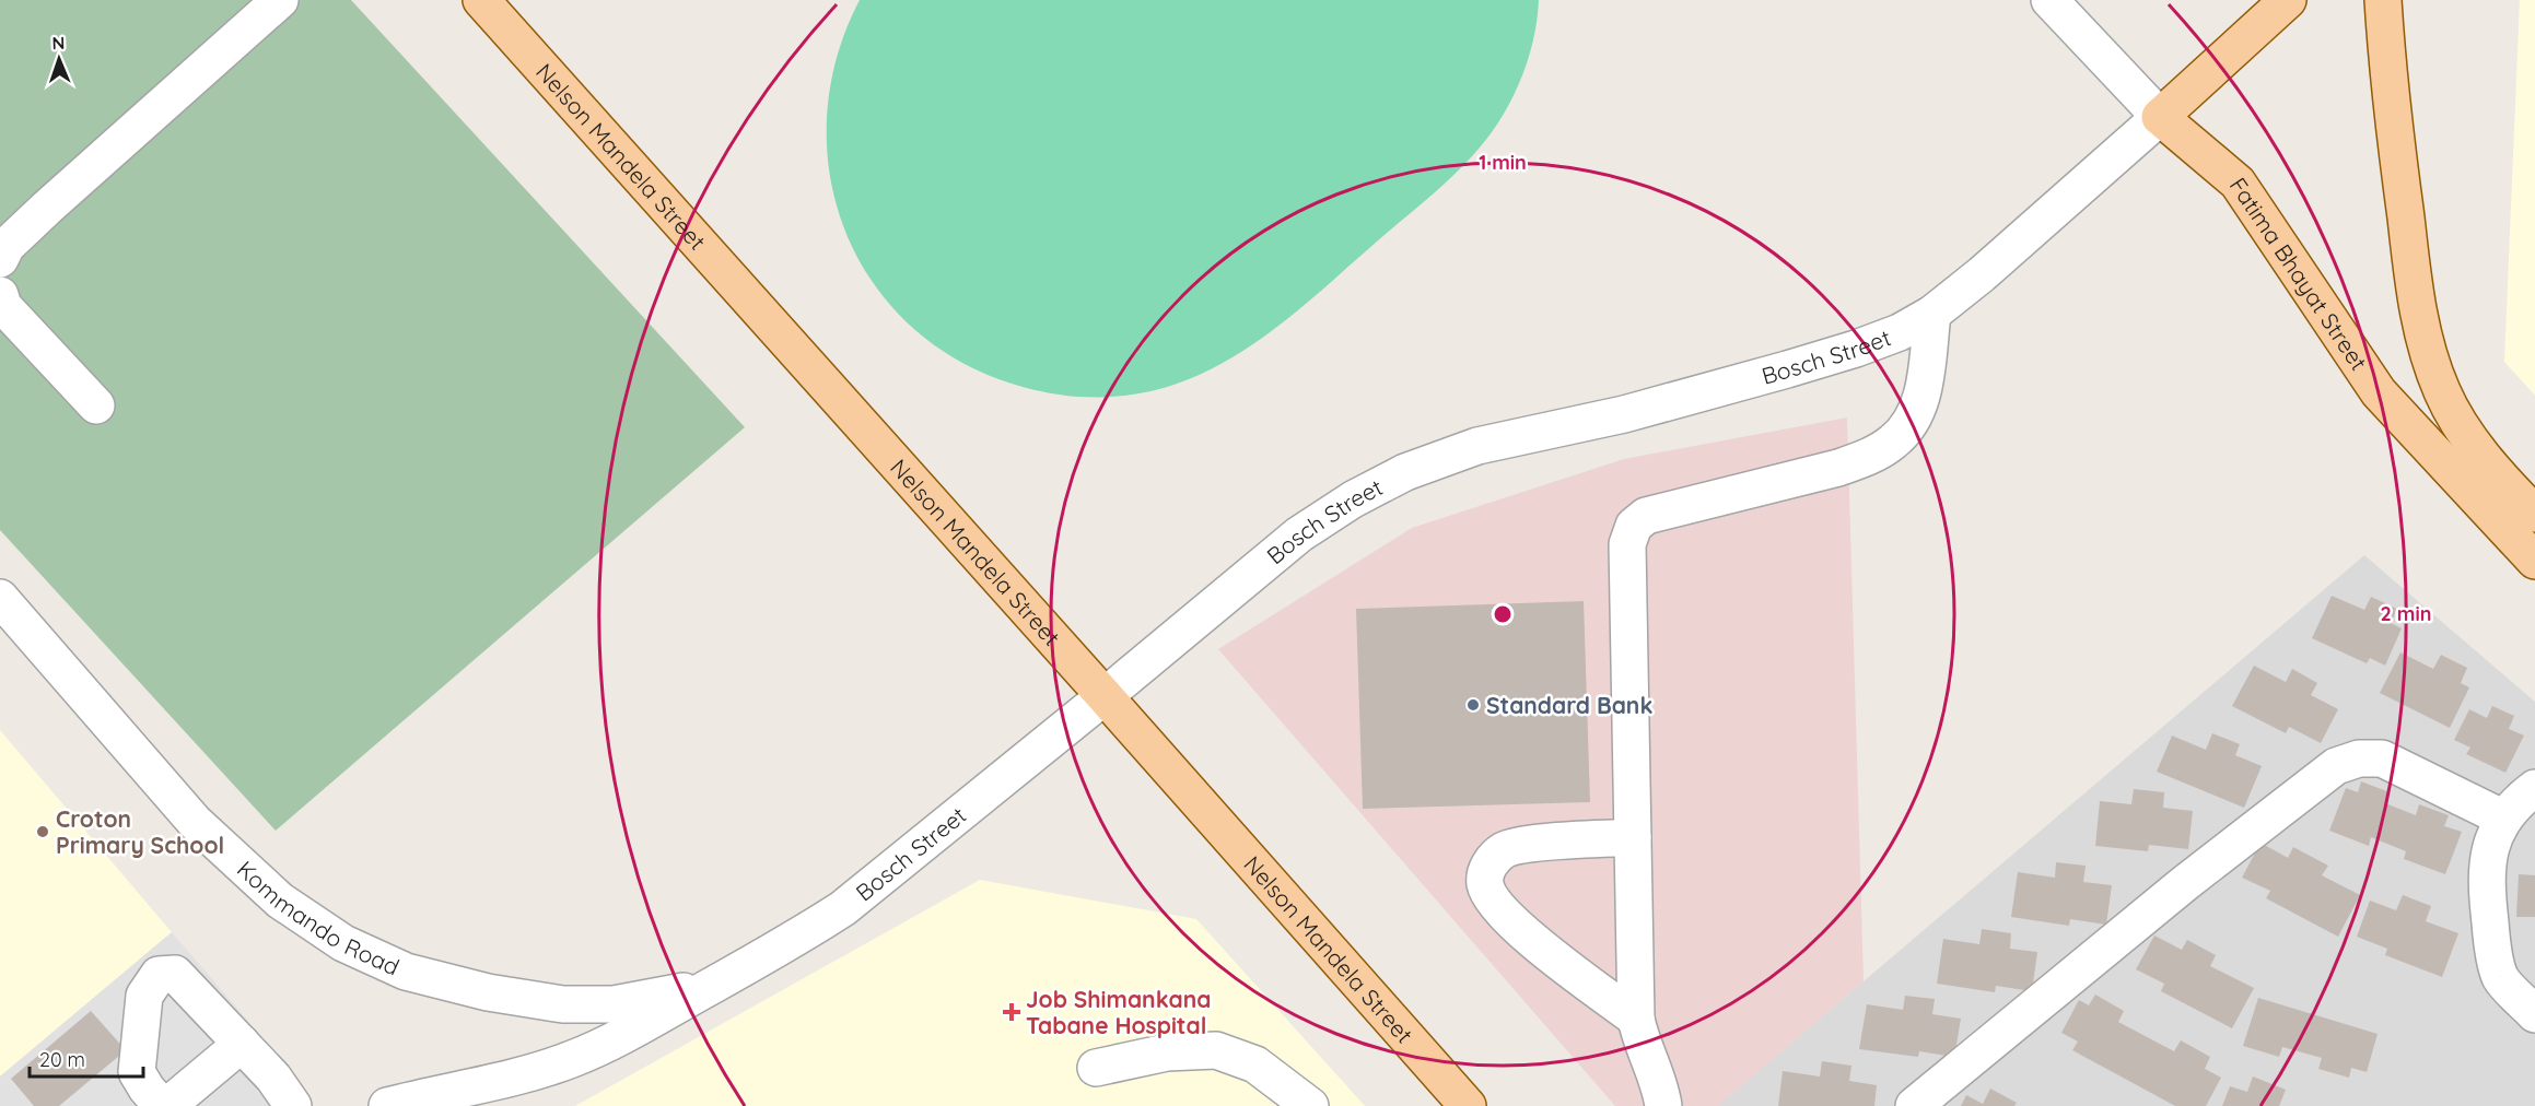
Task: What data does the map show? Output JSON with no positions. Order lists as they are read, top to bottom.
{
  "streets": {
    "main road": ["Nelson Mandela Street", "Fatima Bhayat Street", "Bosch Street"],
    "street": ["Kommando Road"]
  },
  "crossings": [
    ["Nelson Mandela Street", "Bosch Street"],
    ["Fatima Bhayat Street", "Bosch Street"],
    ["Bosch Street", "Kommando Road"]
  ],
  "places": {
    "other": ["Standard Bank", "Croton Primary School"],
    "health": ["Job Shimankana Tabane Hospital"]
  },
  "scale_bar": "20 m",
  "north": "top",
  "rings": ["1 min", "2 min"]
}
